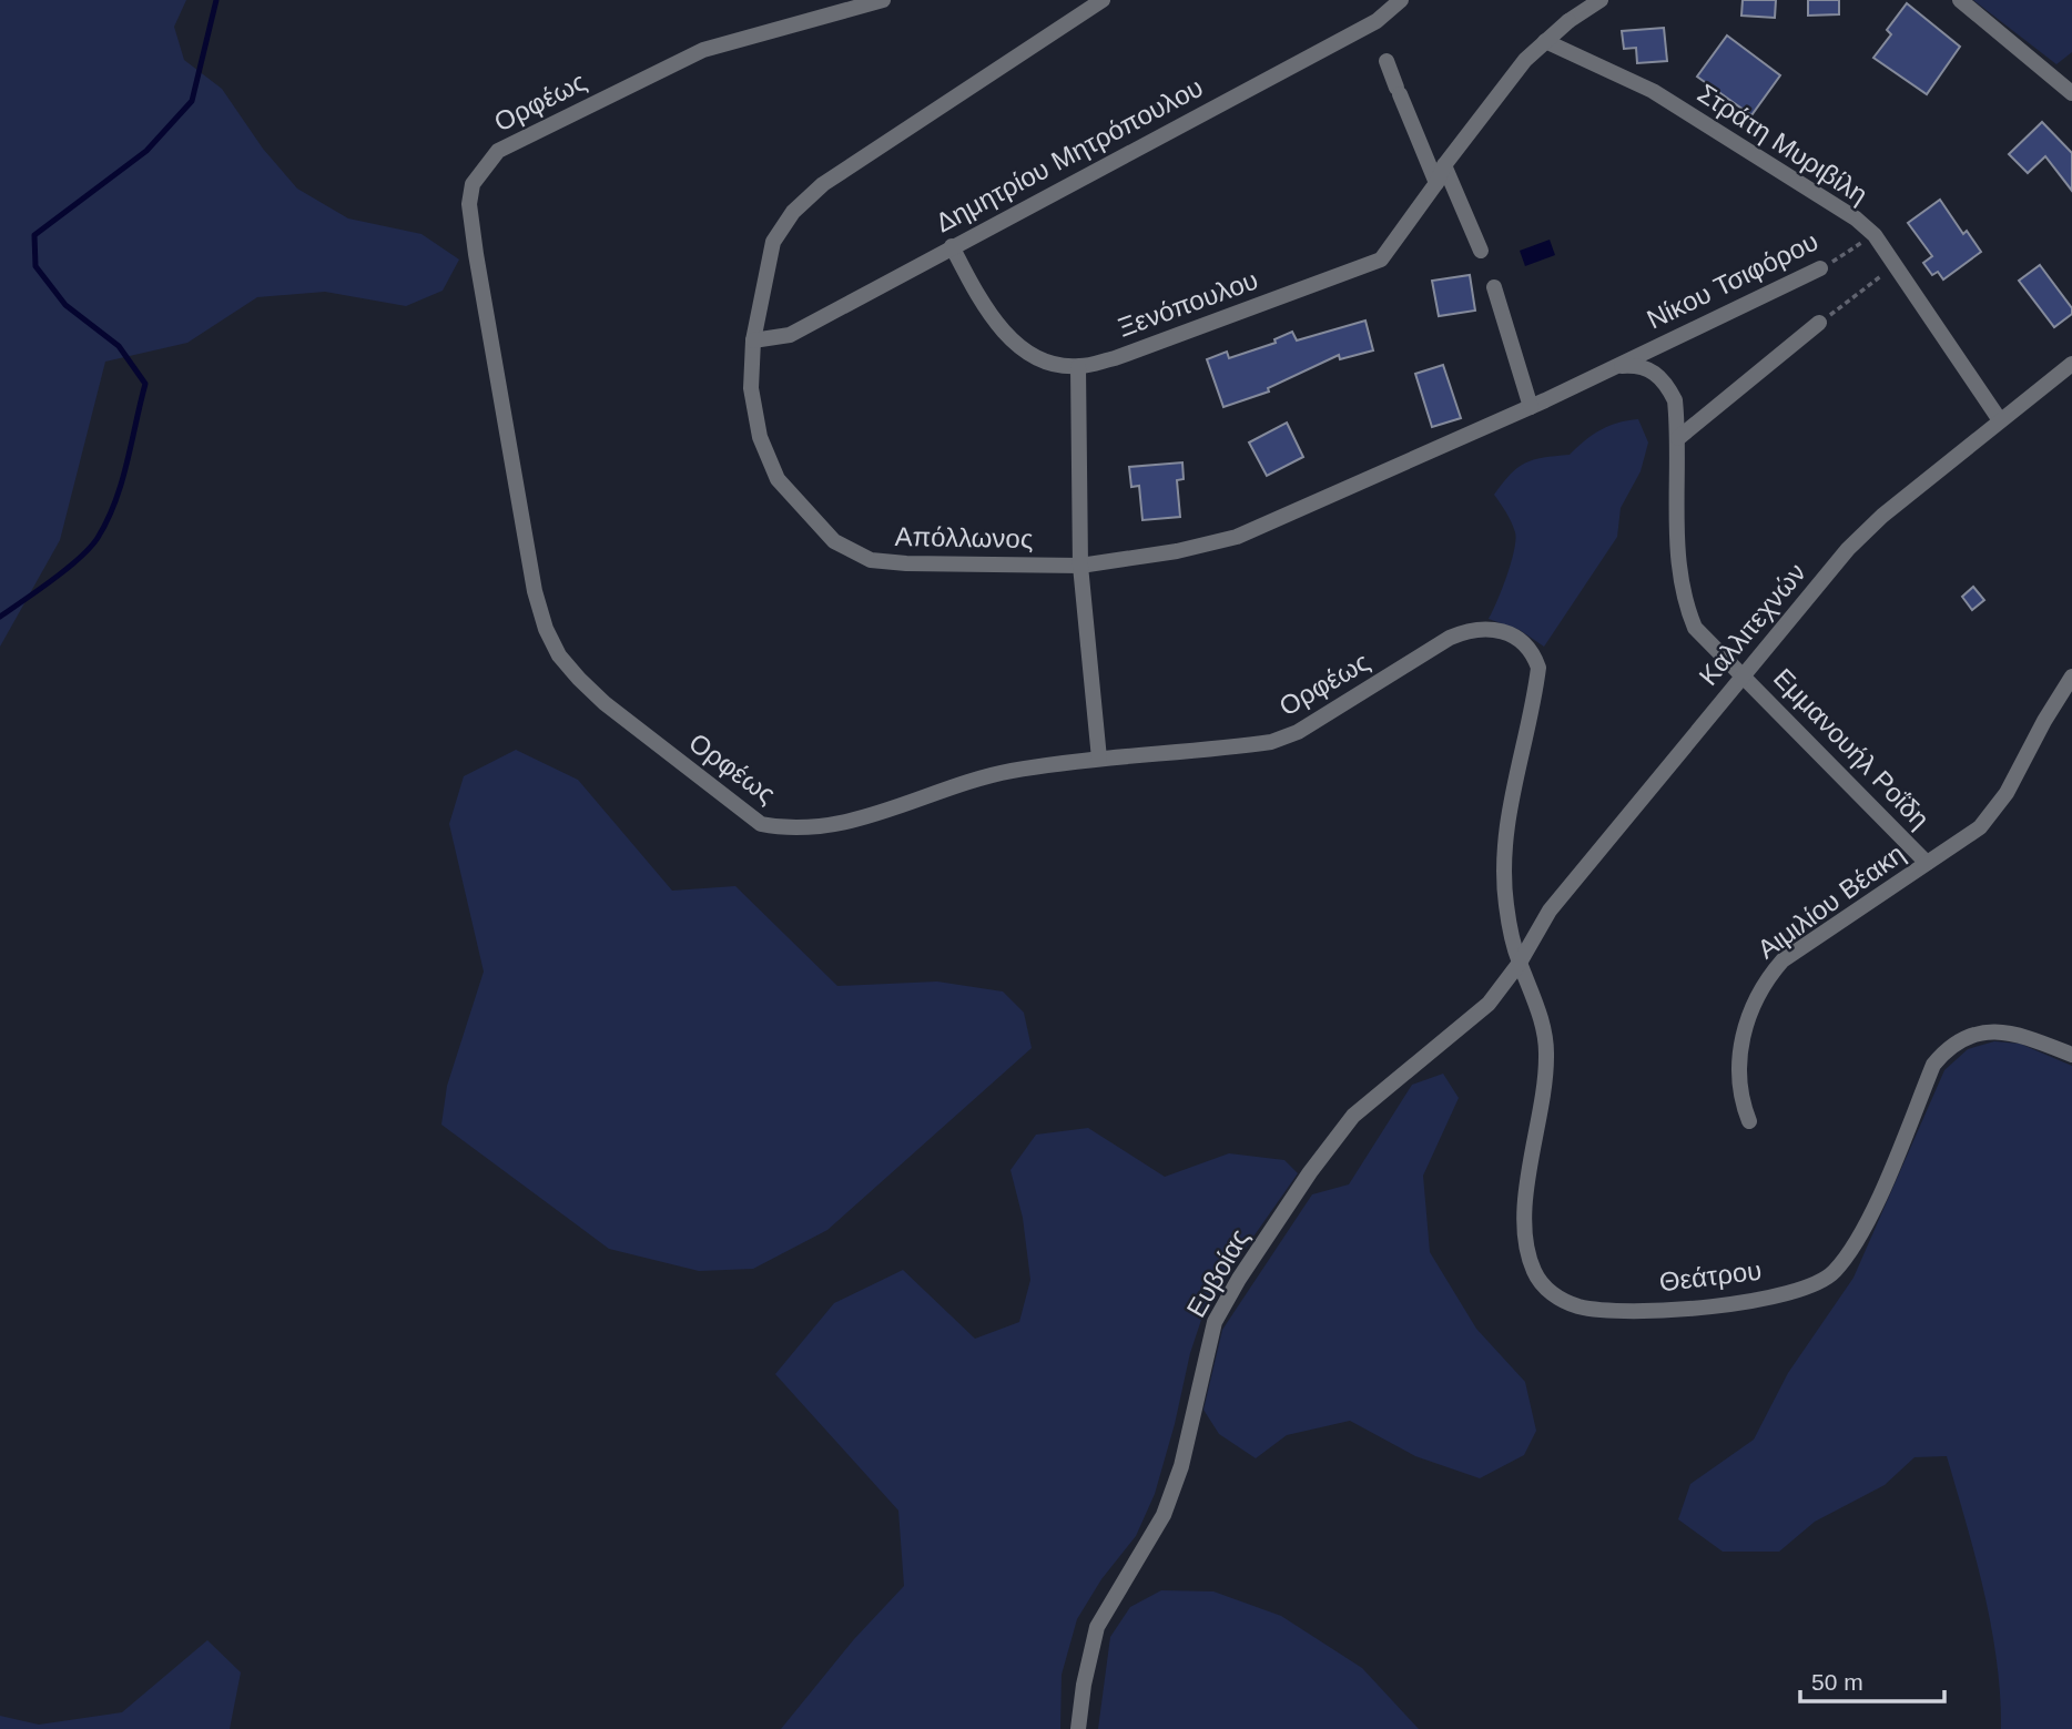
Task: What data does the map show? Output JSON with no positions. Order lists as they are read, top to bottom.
{
  "streets": {
    "street": [
      "Ορφέως",
      "Στράτη Μυριβίλη",
      "Δημητρίου Μητρόπουλου",
      "Νίκου Τσιφόρου",
      "Ξενόπουλου",
      "Απόλλωνος",
      "Καλλιτεχνών",
      "Εμμανουήλ Ροΐδη",
      "Αιμιλίου Βέακη",
      "Ευβοίας",
      "Θεάτρου"
    ]
  },
  "crossings": [
    ["Ορφέως", "Καλλιτεχνών"],
    ["Ορφέως", "Ευβοίας"],
    ["Ορφέως", "Θεάτρου"],
    ["Στράτη Μυριβίλη", "Νίκου Τσιφόρου"],
    ["Στράτη Μυριβίλη", "Ξενόπουλου"],
    ["Στράτη Μυριβίλη", "Καλλιτεχνών"],
    ["Δημητρίου Μητρόπουλου", "Ξενόπουλου"],
    ["Δημητρίου Μητρόπουλου", "Απόλλωνος"],
    ["Νίκου Τσιφόρου", "Απόλλωνος"],
    ["Νίκου Τσιφόρου", "Εμμανουήλ Ροΐδη"],
    ["Απόλλωνος", "Εμμανουήλ Ροΐδη"],
    ["Καλλιτεχνών", "Εμμανουήλ Ροΐδη"],
    ["Καλλιτεχνών", "Ευβοίας"],
    ["Καλλιτεχνών", "Θεάτρου"],
    ["Εμμανουήλ Ροΐδη", "Αιμιλίου Βέακη"],
    ["Ευβοίας", "Θεάτρου"]
  ],
  "scale_bar": "50 m"
}
